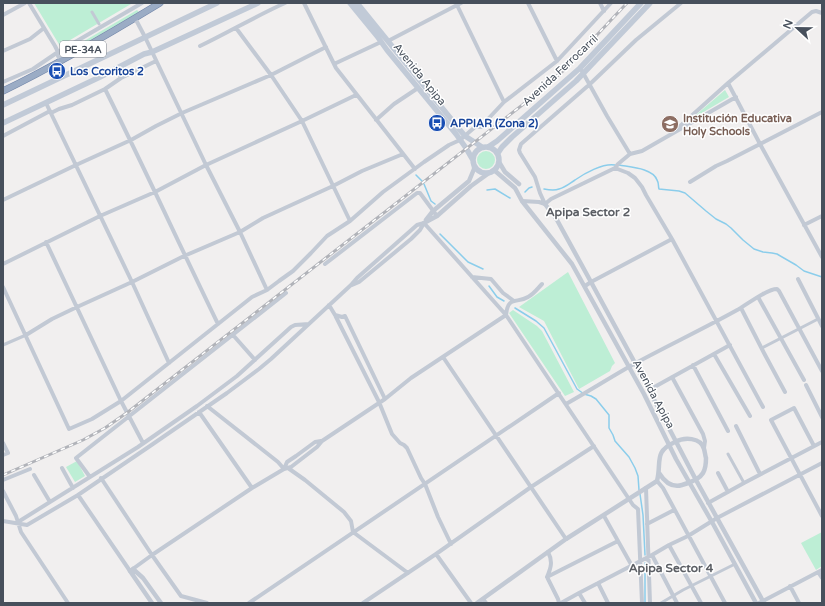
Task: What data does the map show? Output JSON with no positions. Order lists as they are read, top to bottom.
{
  "streets": {
    "highway": ["PE-34A"],
    "main road": ["Avenida Ferrocarril", "Avenida Apipa"]
  },
  "crossings": [
    ["Avenida Ferrocarril", "Avenida Apipa"]
  ],
  "districts": ["Apipa Sector 2", "Apipa Sector 4"],
  "places": {
    "bus stop": ["Los Ccoritos 2", "APPIAR (Zona 2)"],
    "school or university": ["Institución Educativa Holy Schools"]
  },
  "north": "left"
}
